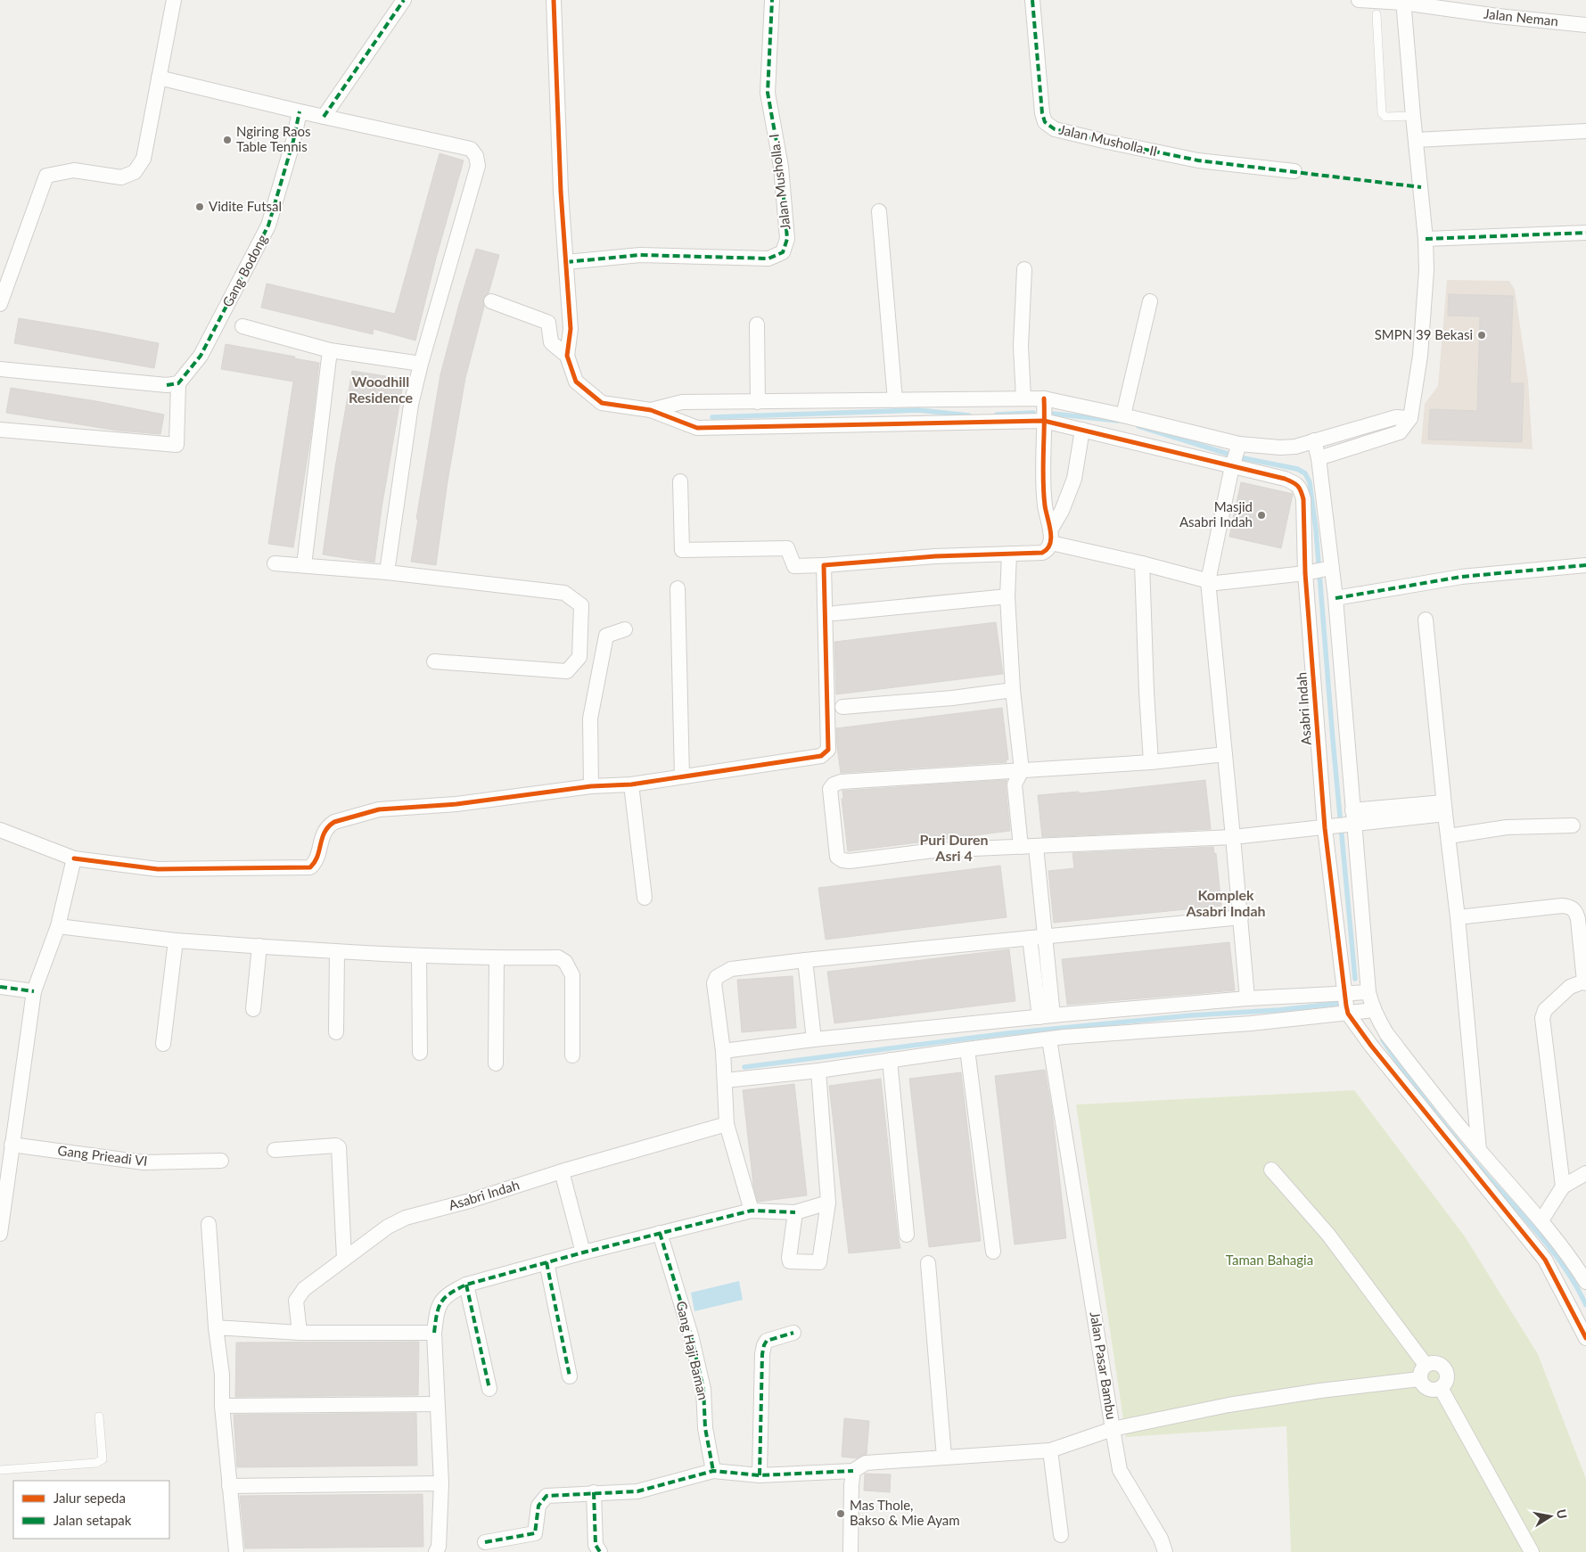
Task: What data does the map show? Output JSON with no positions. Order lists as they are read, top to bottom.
{
  "streets": {
    "street": [
      "Jalan Neman",
      "Jalan Musholla. II",
      "Jalan Musholla. I",
      "Gang Bodong",
      "Asabri Indah",
      "Gang Prieadi VI",
      "Gang Haji Baman",
      "Jalan Pasar Bambu"
    ]
  },
  "districts": ["Woodhill Residence", "Puri Duren Asri 4", "Komplek Asabri Indah"],
  "parks": ["Taman Bahagia"],
  "places": [
    "Ngiring Raos Table Tennis",
    "Vidite Futsal",
    "SMPN 39 Bekasi",
    "Masjid Asabri Indah",
    "Mas Thole, Bakso & Mie Ayam"
  ],
  "legend": ["Jalur sepeda", "Jalan setapak"],
  "north": "right"
}
